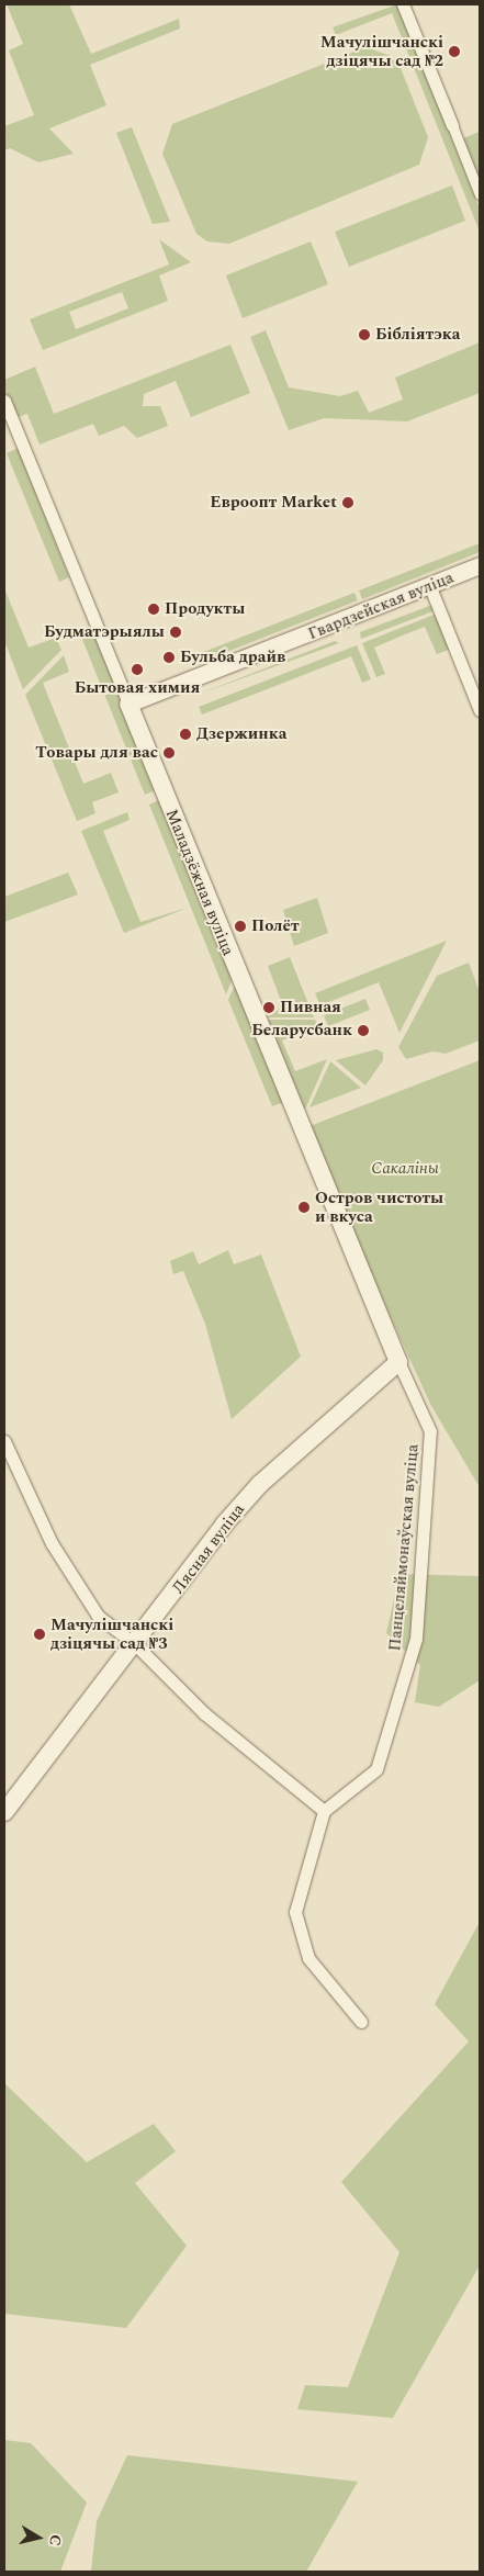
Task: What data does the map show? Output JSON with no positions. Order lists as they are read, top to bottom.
{
  "streets": {
    "main road": ["Маладзёжная вуліца", "Лясная вуліца"],
    "street": ["Гвардзейская вуліца", "Панцеляймонаўская вуліца"]
  },
  "crossings": [
    ["Гвардзейская вуліца", "Маладзёжная вуліца"],
    ["Маладзёжная вуліца", "Панцеляймонаўская вуліца"],
    ["Маладзёжная вуліца", "Лясная вуліца"],
    ["Панцеляймонаўская вуліца", "Лясная вуліца"]
  ],
  "parks": ["Сакаліны"],
  "places": [
    "Мачулішчанскі дзіцячы сад №2",
    "Бібліятэка",
    "Евроопт Market",
    "Продукты",
    "Будматэрыялы",
    "Бульба драйв",
    "Бытовая химия",
    "Дзержинка",
    "Товары для вас",
    "Полёт",
    "Пивная",
    "Беларусбанк",
    "Остров чистоты и вкуса",
    "Мачулішчанскі дзіцячы сад №3"
  ],
  "north": "right"
}
